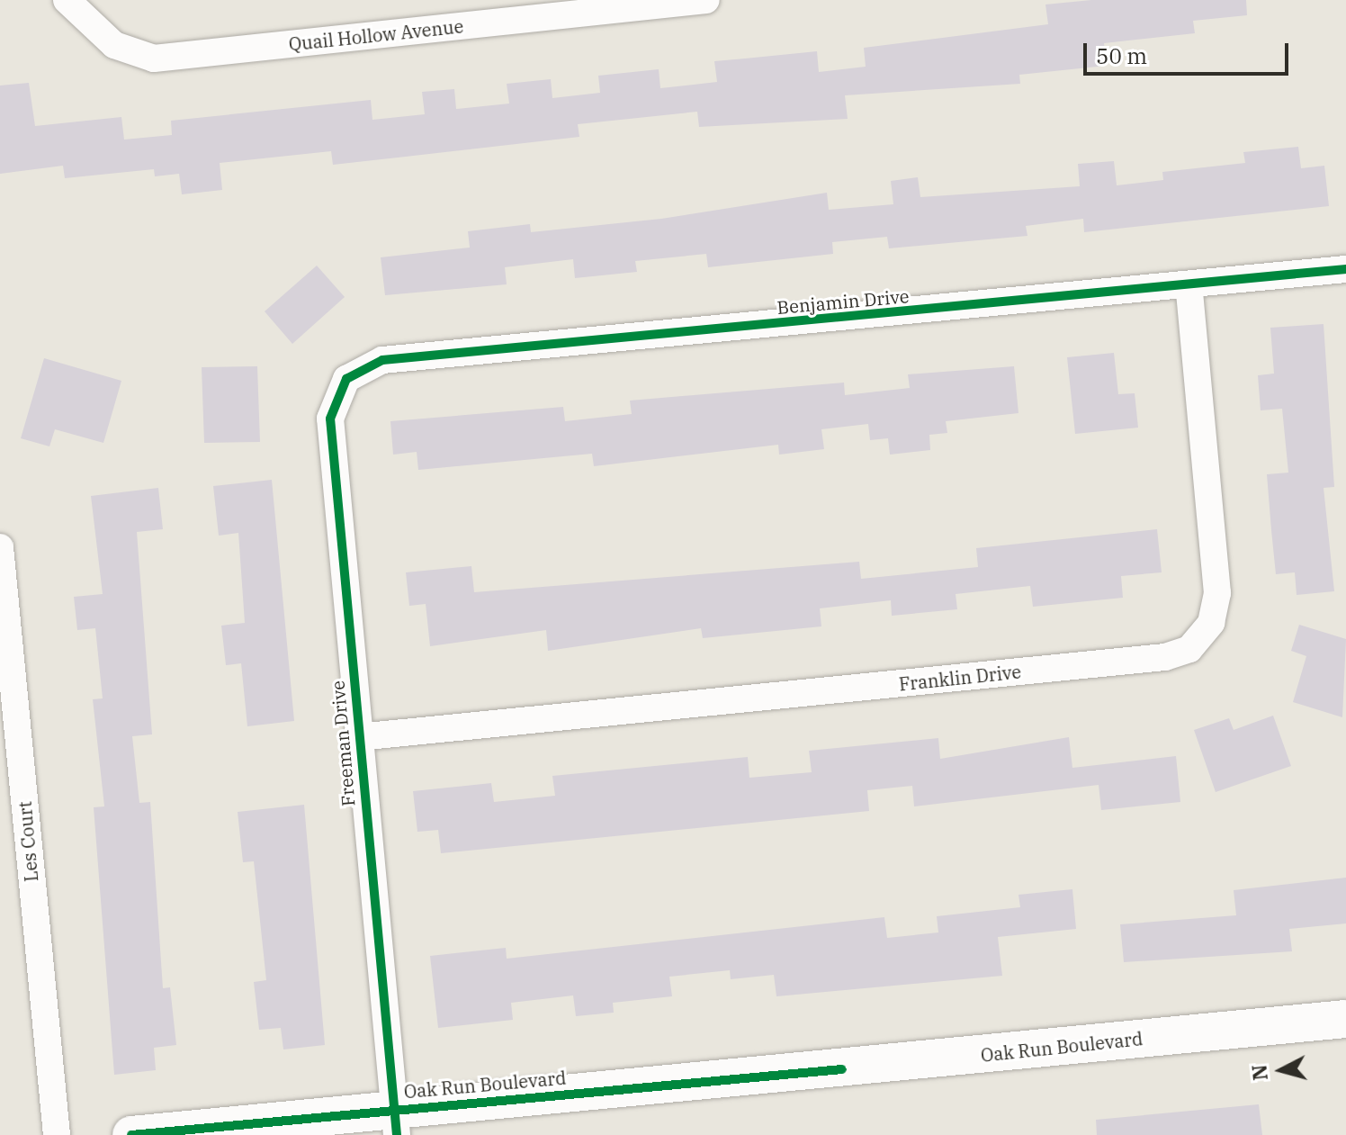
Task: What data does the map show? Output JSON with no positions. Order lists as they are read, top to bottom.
{
  "streets": {
    "street": [
      "Quail Hollow Avenue",
      "Benjamin Drive",
      "Franklin Drive",
      "Freeman Drive",
      "Les Court",
      "Oak Run Boulevard"
    ]
  },
  "crossings": [
    ["Benjamin Drive", "Franklin Drive"],
    ["Benjamin Drive", "Freeman Drive"],
    ["Franklin Drive", "Freeman Drive"],
    ["Freeman Drive", "Oak Run Boulevard"]
  ],
  "scale_bar": "50 m",
  "north": "left"
}
